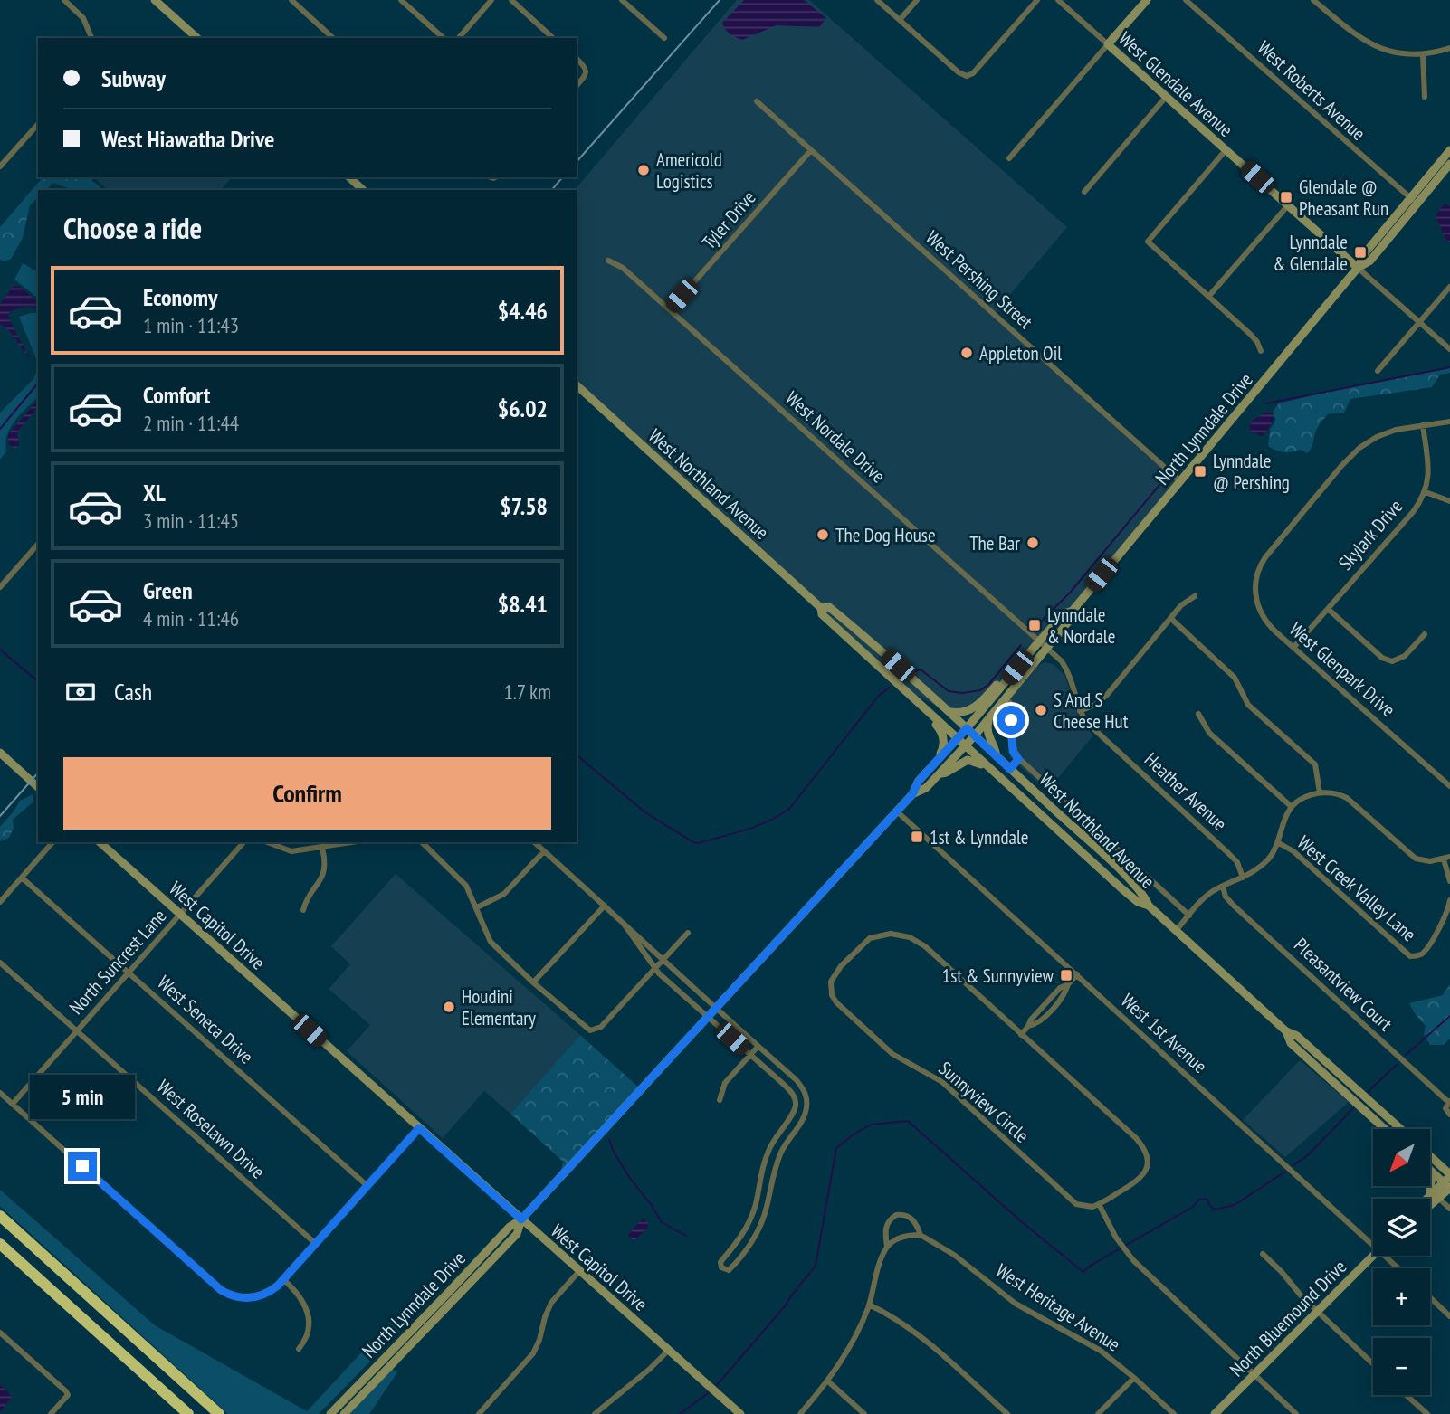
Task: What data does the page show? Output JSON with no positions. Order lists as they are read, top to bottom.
{
  "streets": {
    "main road": [
      "West Glendale Avenue",
      "North Lynndale Drive",
      "West Northland Avenue",
      "West Capitol Drive",
      "North Bluemound Drive"
    ],
    "street": [
      "West Roberts Avenue",
      "Tyler Drive",
      "West Pershing Street",
      "West Nordale Drive",
      "Skylark Drive",
      "West Glenpark Drive",
      "Heather Avenue",
      "West Creek Valley Lane",
      "North Suncrest Lane",
      "Pleasantview Court",
      "West Seneca Drive",
      "West 1st Avenue",
      "Sunnyview Circle",
      "West Roselawn Drive",
      "West Heritage Avenue"
    ]
  },
  "crossings": [
    ["West Glendale Avenue", "North Lynndale Drive"],
    ["West Roberts Avenue", "North Lynndale Drive"],
    ["Tyler Drive", "West Pershing Street"],
    ["Tyler Drive", "West Nordale Drive"],
    ["West Pershing Street", "North Lynndale Drive"],
    ["North Lynndale Drive", "West Nordale Drive"],
    ["North Lynndale Drive", "West Northland Avenue"],
    ["North Lynndale Drive", "Heather Avenue"],
    ["North Lynndale Drive", "West Capitol Drive"],
    ["North Lynndale Drive", "West 1st Avenue"],
    ["West Nordale Drive", "Heather Avenue"],
    ["Skylark Drive", "West Glenpark Drive"],
    ["West Capitol Drive", "North Suncrest Lane"],
    ["North Suncrest Lane", "West Seneca Drive"],
    ["North Suncrest Lane", "West Roselawn Drive"]
  ],
  "places": {
    "other": [
      "Americold Logistics",
      "Appleton Oil",
      "The Dog House",
      "The Bar",
      "S And S Cheese Hut",
      "Houdini Elementary"
    ],
    "transit": [
      "Glendale @ Pheasant Run",
      "Lynndale & Glendale",
      "Lynndale @ Pershing",
      "Lynndale & Nordale",
      "1st & Lynndale",
      "1st & Sunnyview"
    ]
  },
  "north": "bottom left",
  "page": {
    "banner": ["Subway", "West Hiawatha Drive"],
    "heading": "Choose a ride",
    "list": [
      {
        "name": "Economy",
        "note": "1 min · 11:43",
        "value": "$4.46"
      },
      {
        "name": "Comfort",
        "note": "2 min · 11:44",
        "value": "$6.02"
      },
      {
        "name": "XL",
        "note": "3 min · 11:45",
        "value": "$7.58"
      },
      {
        "name": "Green",
        "note": "4 min · 11:46",
        "value": "$8.41"
      }
    ],
    "pay": ["Cash", "1.7 km"],
    "buttons": "Confirm",
    "bubble": "5 min",
    "map_buttons": ["+", "−"]
  }
}
